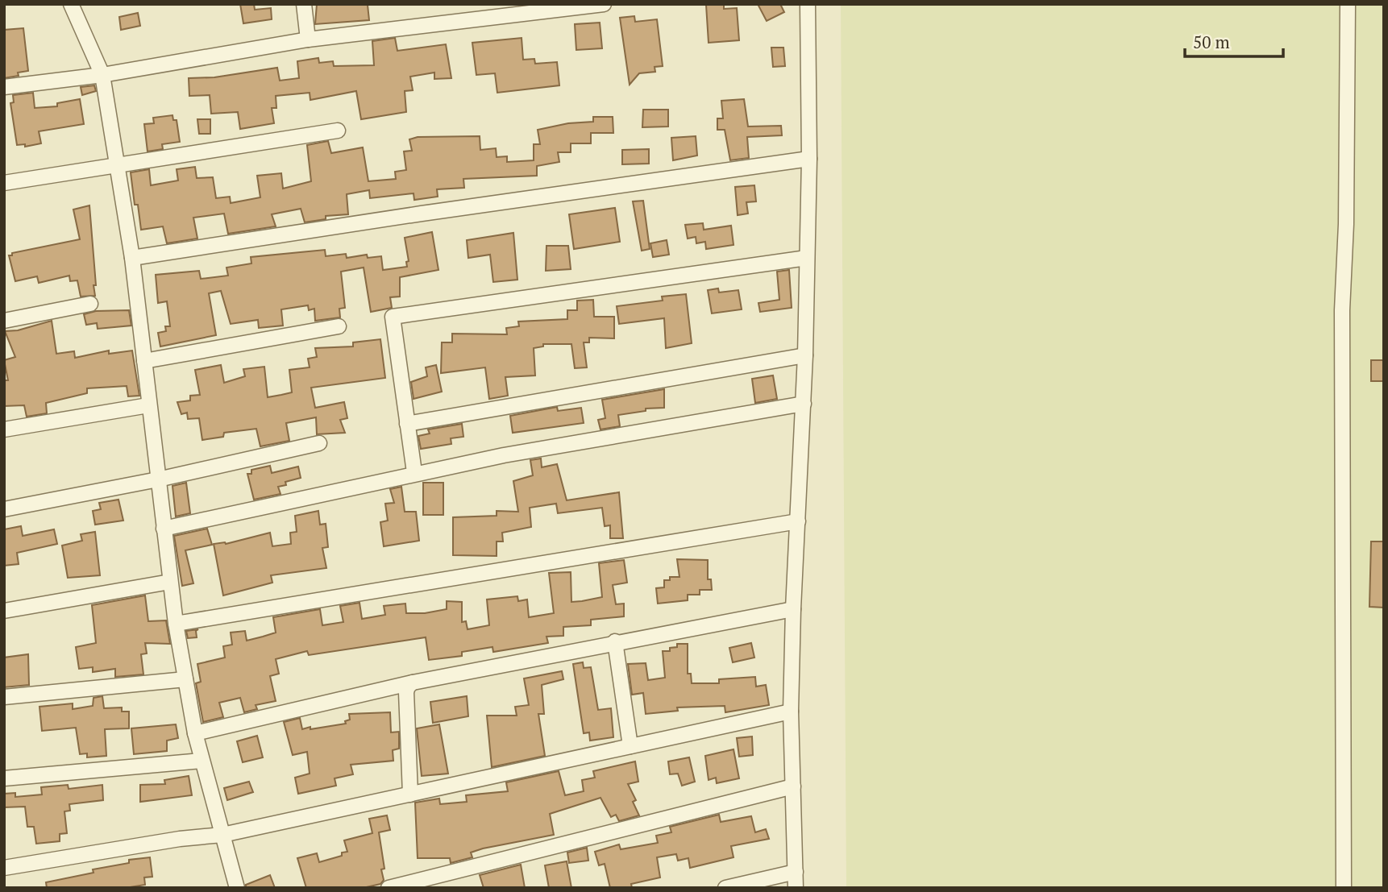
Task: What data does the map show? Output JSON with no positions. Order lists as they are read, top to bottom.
{
  "scale_bar": "50 m"
}
